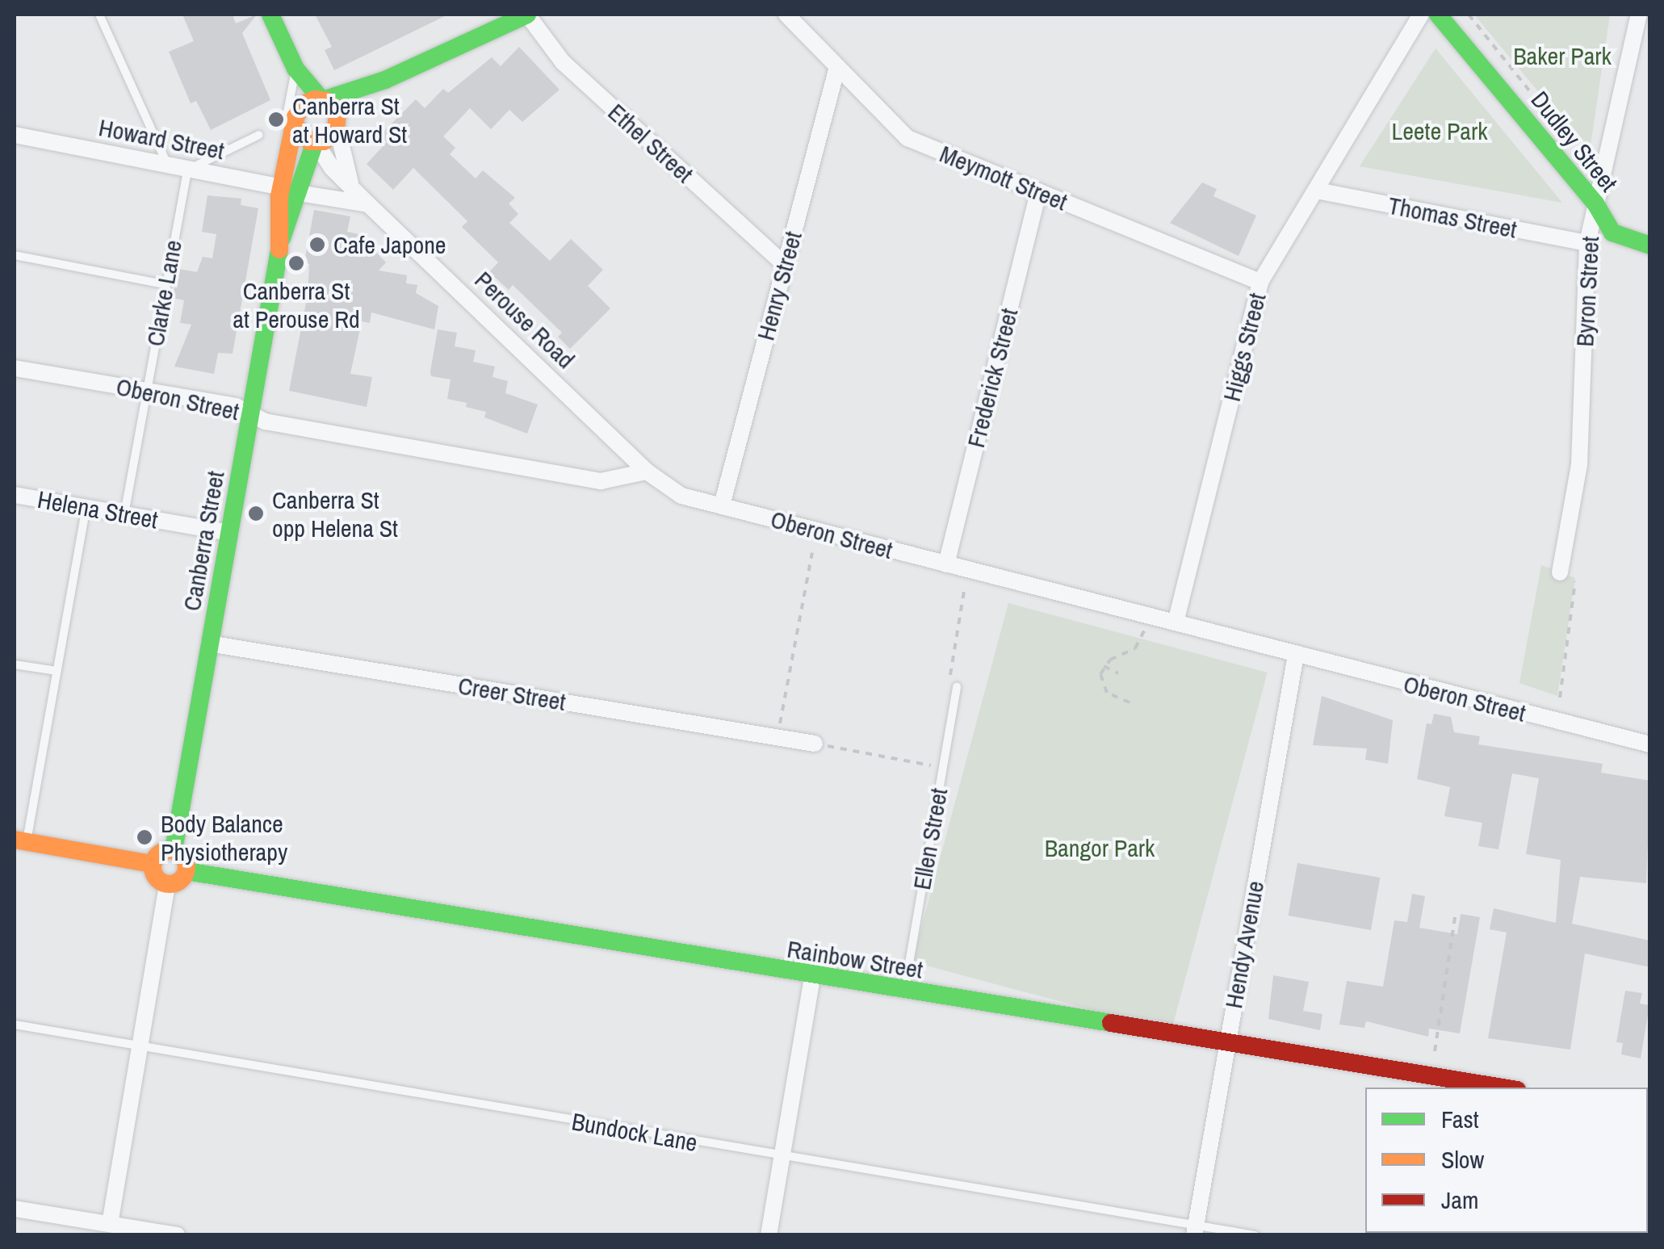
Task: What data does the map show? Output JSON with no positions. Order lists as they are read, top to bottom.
{
  "streets": {
    "street": [
      "Howard Street",
      "Dudley Street",
      "Ethel Street",
      "Meymott Street",
      "Thomas Street",
      "Henry Street",
      "Byron Street",
      "Perouse Road",
      "Higgs Street",
      "Frederick Street",
      "Oberon Street",
      "Helena Street",
      "Canberra Street",
      "Creer Street",
      "Hendy Avenue",
      "Rainbow Street"
    ],
    "lane": ["Clarke Lane", "Ellen Street", "Bundock Lane"]
  },
  "crossings": [
    ["Howard Street", "Clarke Lane"],
    ["Howard Street", "Canberra Street"],
    ["Dudley Street", "Byron Street"],
    ["Ethel Street", "Henry Street"],
    ["Meymott Street", "Henry Street"],
    ["Meymott Street", "Higgs Street"],
    ["Meymott Street", "Frederick Street"],
    ["Thomas Street", "Byron Street"],
    ["Thomas Street", "Higgs Street"],
    ["Henry Street", "Oberon Street"],
    ["Clarke Lane", "Oberon Street"],
    ["Clarke Lane", "Helena Street"],
    ["Perouse Road", "Oberon Street"],
    ["Perouse Road", "Canberra Street"],
    ["Higgs Street", "Oberon Street"],
    ["Frederick Street", "Oberon Street"],
    ["Oberon Street", "Canberra Street"],
    ["Oberon Street", "Hendy Avenue"],
    ["Helena Street", "Canberra Street"],
    ["Canberra Street", "Creer Street"],
    ["Canberra Street", "Rainbow Street"],
    ["Ellen Street", "Rainbow Street"],
    ["Hendy Avenue", "Rainbow Street"],
    ["Hendy Avenue", "Bundock Lane"]
  ],
  "parks": ["Baker Park", "Leete Park", "Bangor Park"],
  "places": [
    "Canberra St at Howard St",
    "Cafe Japone",
    "Canberra St at Perouse Rd",
    "Canberra St opp Helena St",
    "Body Balance Physiotherapy"
  ],
  "legend": ["Fast", "Slow", "Jam"]
}
